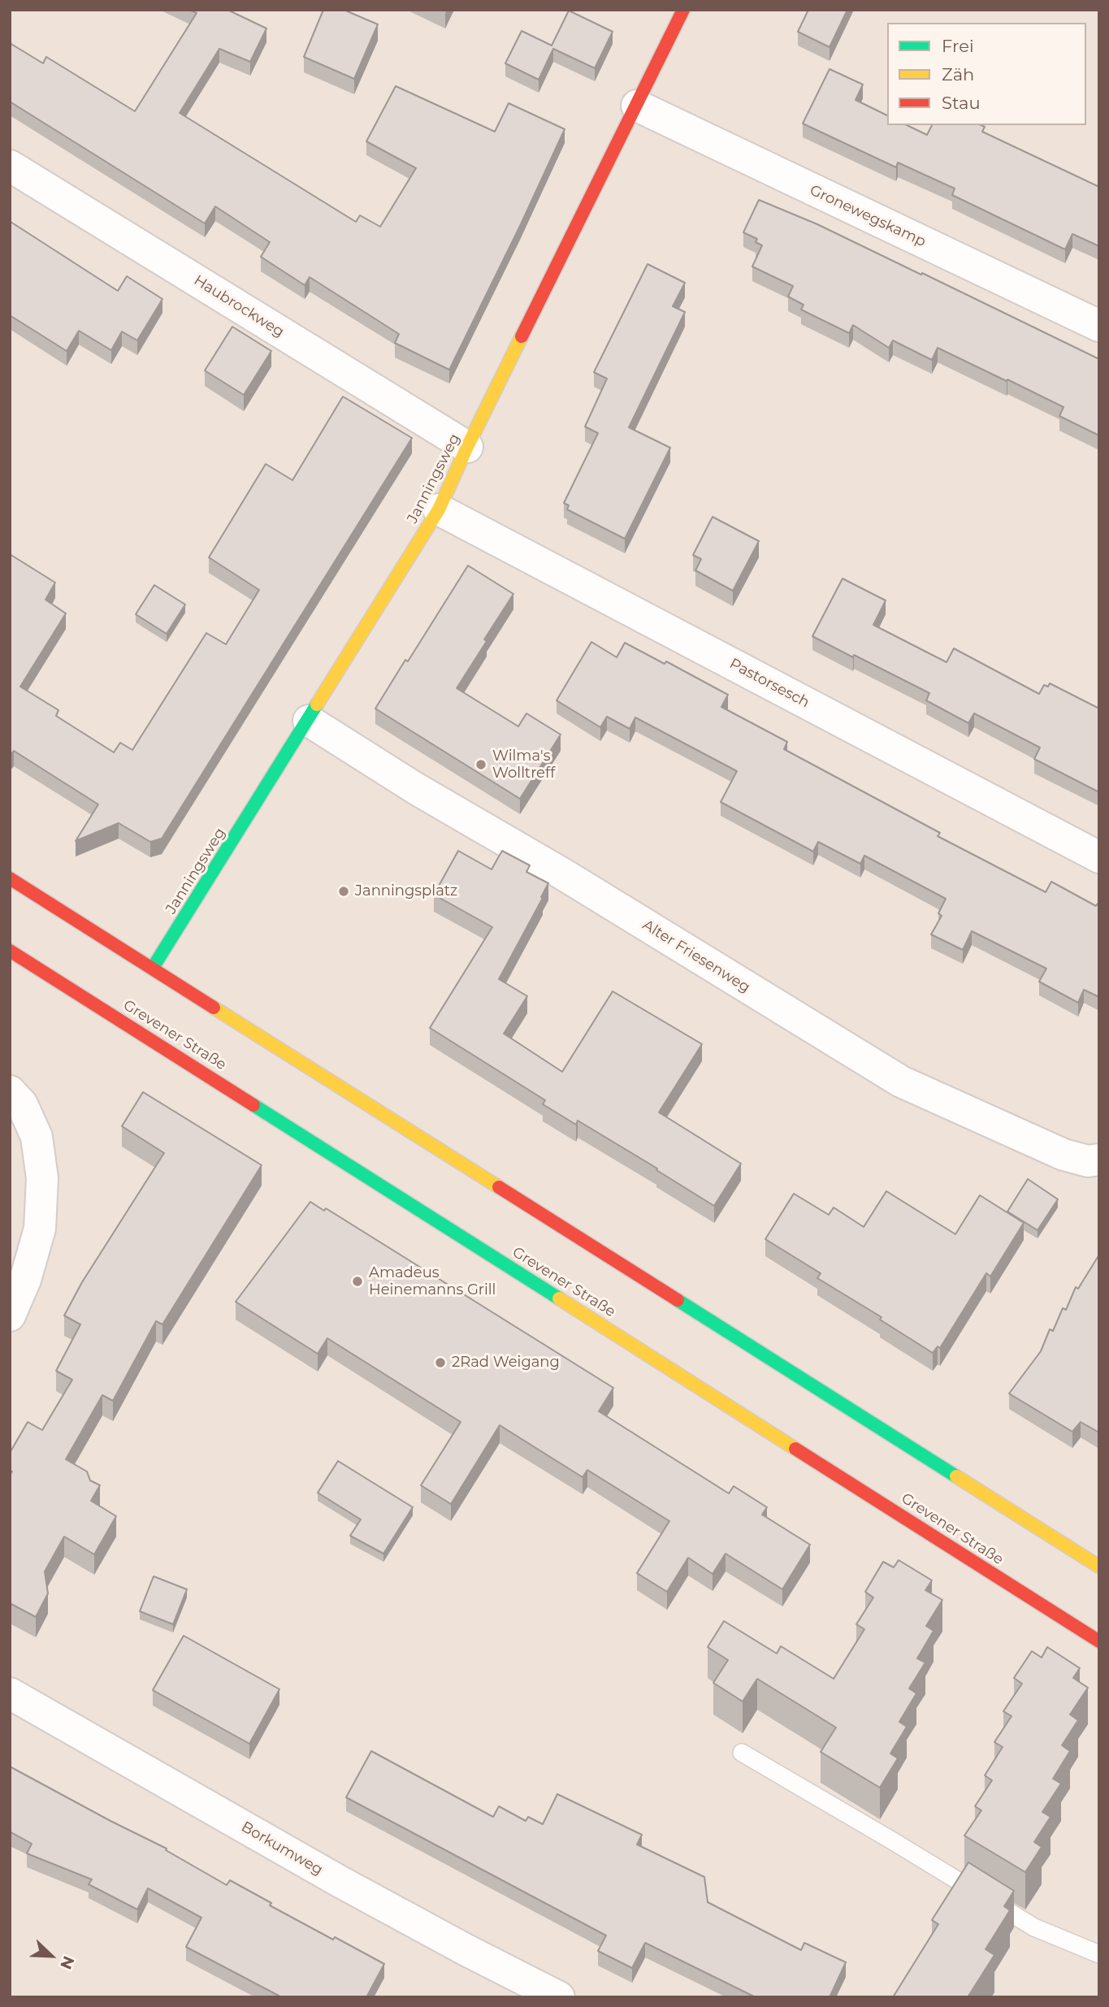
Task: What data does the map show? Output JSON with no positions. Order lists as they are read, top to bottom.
{
  "streets": {
    "main road": ["Janningsweg", "Grevener Straße"],
    "street": [
      "Gronewegskamp",
      "Haubrockweg",
      "Pastorsesch",
      "Alter Friesenweg",
      "Borkumweg"
    ]
  },
  "crossings": [
    ["Gronewegskamp", "Janningsweg"],
    ["Haubrockweg", "Janningsweg"],
    ["Janningsweg", "Pastorsesch"],
    ["Janningsweg", "Alter Friesenweg"]
  ],
  "places": [
    "Wilma's Wolltreff",
    "Janningsplatz",
    "Amadeus Heinemanns Grill",
    "2Rad Weigang"
  ],
  "legend": ["Frei", "Zäh", "Stau"],
  "north": "bottom right"
}
